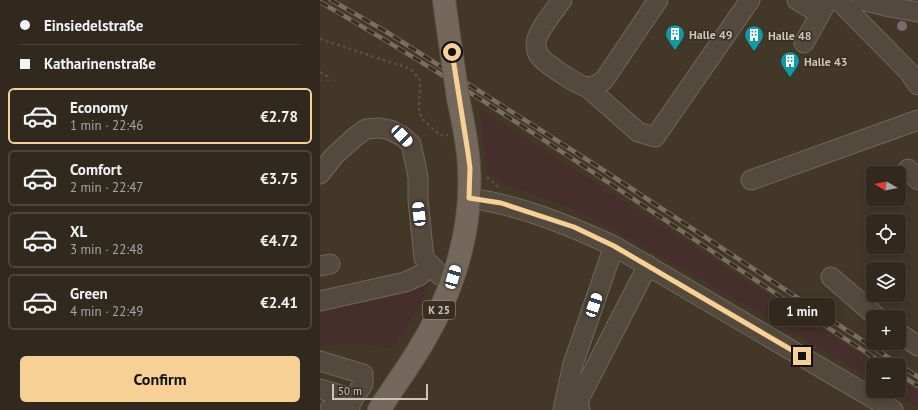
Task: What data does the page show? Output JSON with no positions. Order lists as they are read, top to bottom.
{
  "streets": {
    "main road": ["K 25"]
  },
  "places": {
    "building": ["Halle 49", "Halle 48", "Halle 43"]
  },
  "scale_bar": "50 m",
  "north": "left",
  "page": {
    "banner": ["Einsiedelstraße", "Katharinenstraße"],
    "list": [
      {
        "name": "Economy",
        "note": "1 min · 22:46",
        "value": "€2.78"
      },
      {
        "name": "Comfort",
        "note": "2 min · 22:47",
        "value": "€3.75"
      },
      {
        "name": "XL",
        "note": "3 min · 22:48",
        "value": "€4.72"
      },
      {
        "name": "Green",
        "note": "4 min · 22:49",
        "value": "€2.41"
      }
    ],
    "map_buttons": ["+", "−"],
    "bubble": "1 min",
    "buttons": "Confirm",
    "scale": "50 m"
  }
}
